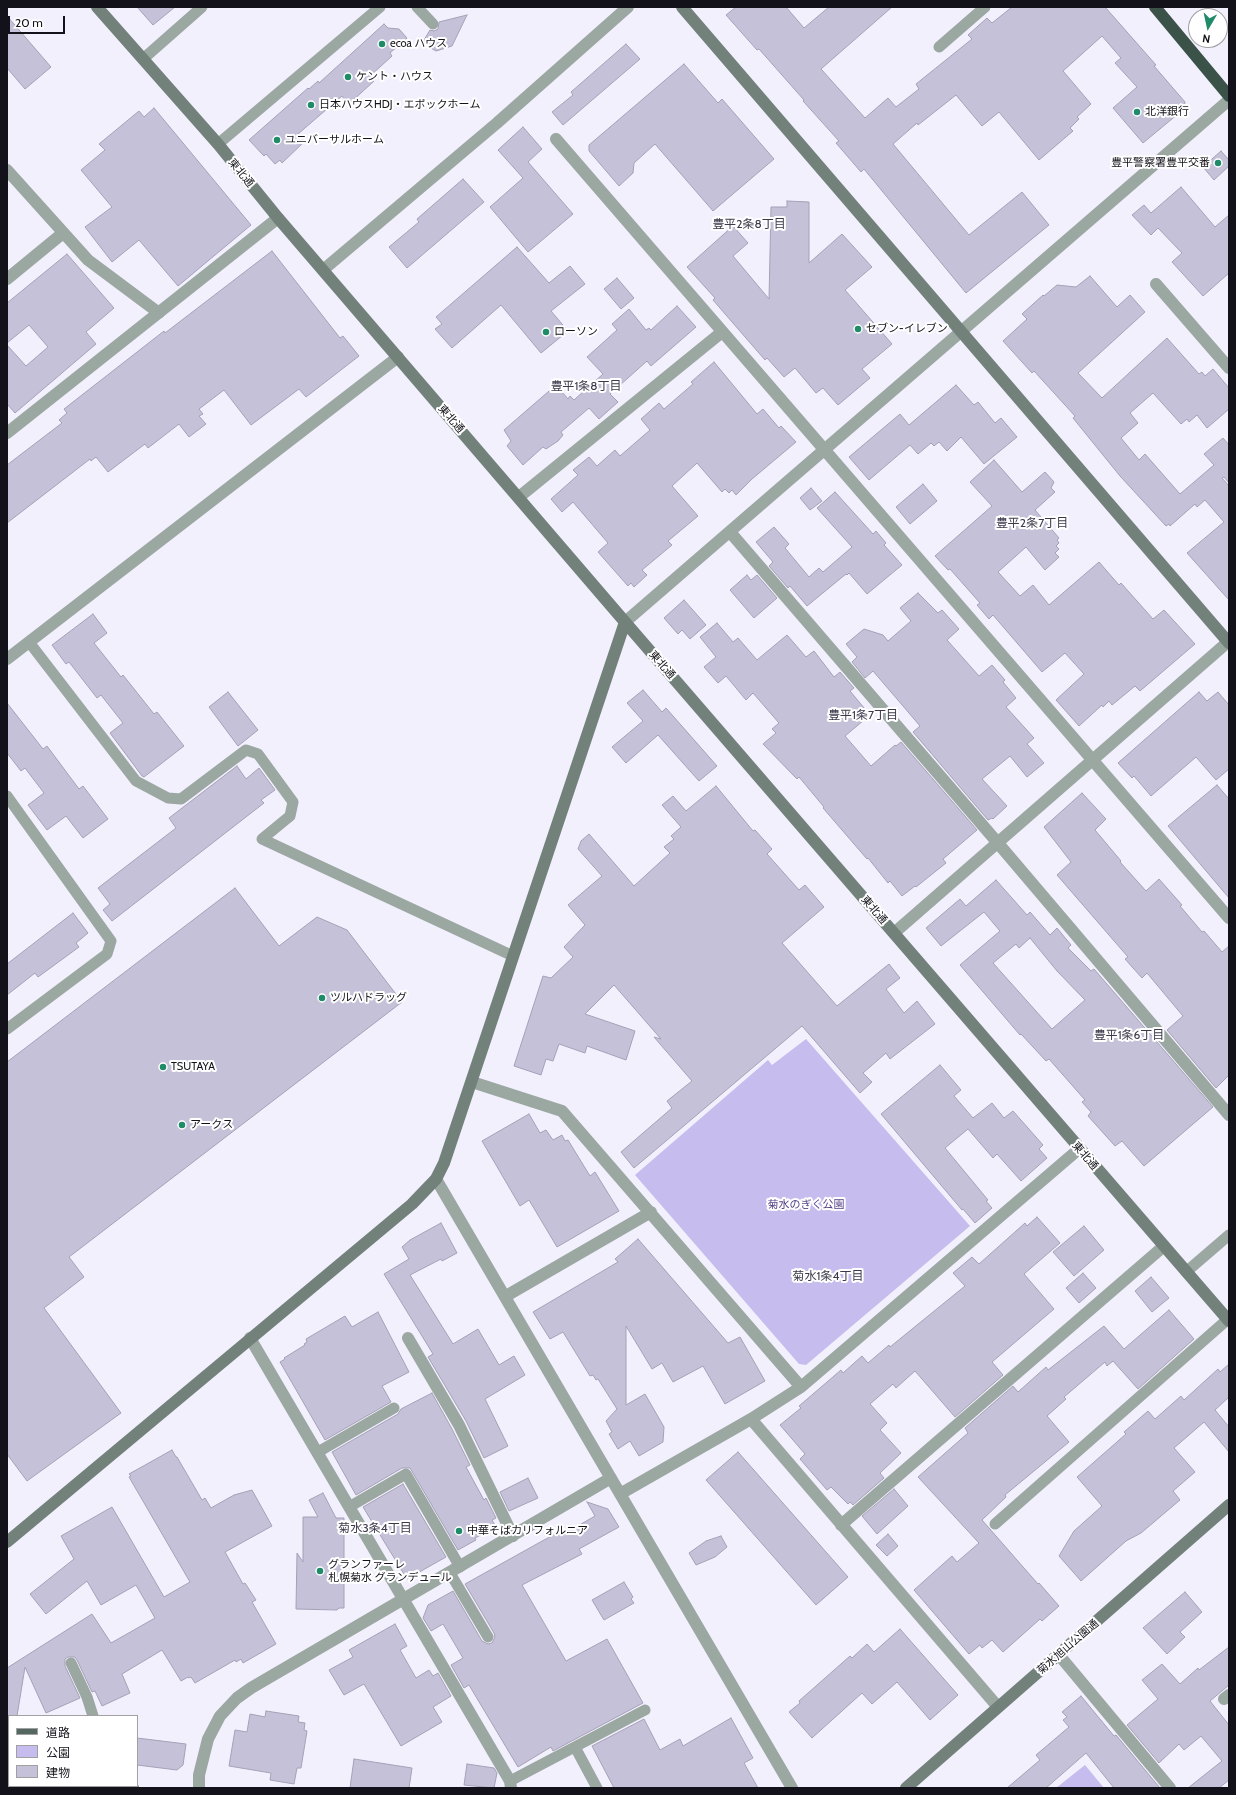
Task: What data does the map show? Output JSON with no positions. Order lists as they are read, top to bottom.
{
  "streets": {
    "street": ["東北通", "菊水旭山公園通"]
  },
  "districts": [
    "豊平2条8丁目",
    "豊平1条8丁目",
    "豊平2条7丁目",
    "豊平1条7丁目",
    "豊平1条6丁目",
    "菊水1条4丁目",
    "菊水3条4丁目"
  ],
  "parks": ["菊水のぎく公園"],
  "places": [
    "ecoa ハウス",
    "ケント・ハウス",
    "日本ハウスHDJ・エポックホーム",
    "北洋銀行",
    "ユニバーサルホーム",
    "豊平警察署豊平交番",
    "セブン-イレブン",
    "ローソン",
    "ツルハドラッグ",
    "TSUTAYA",
    "アークス",
    "中華そばカリフォルニア",
    "グランファーレ 札幌菊水 グランデュール"
  ],
  "legend": ["道路", "公園", "建物"],
  "scale_bar": "20 m",
  "north": "bottom"
}
